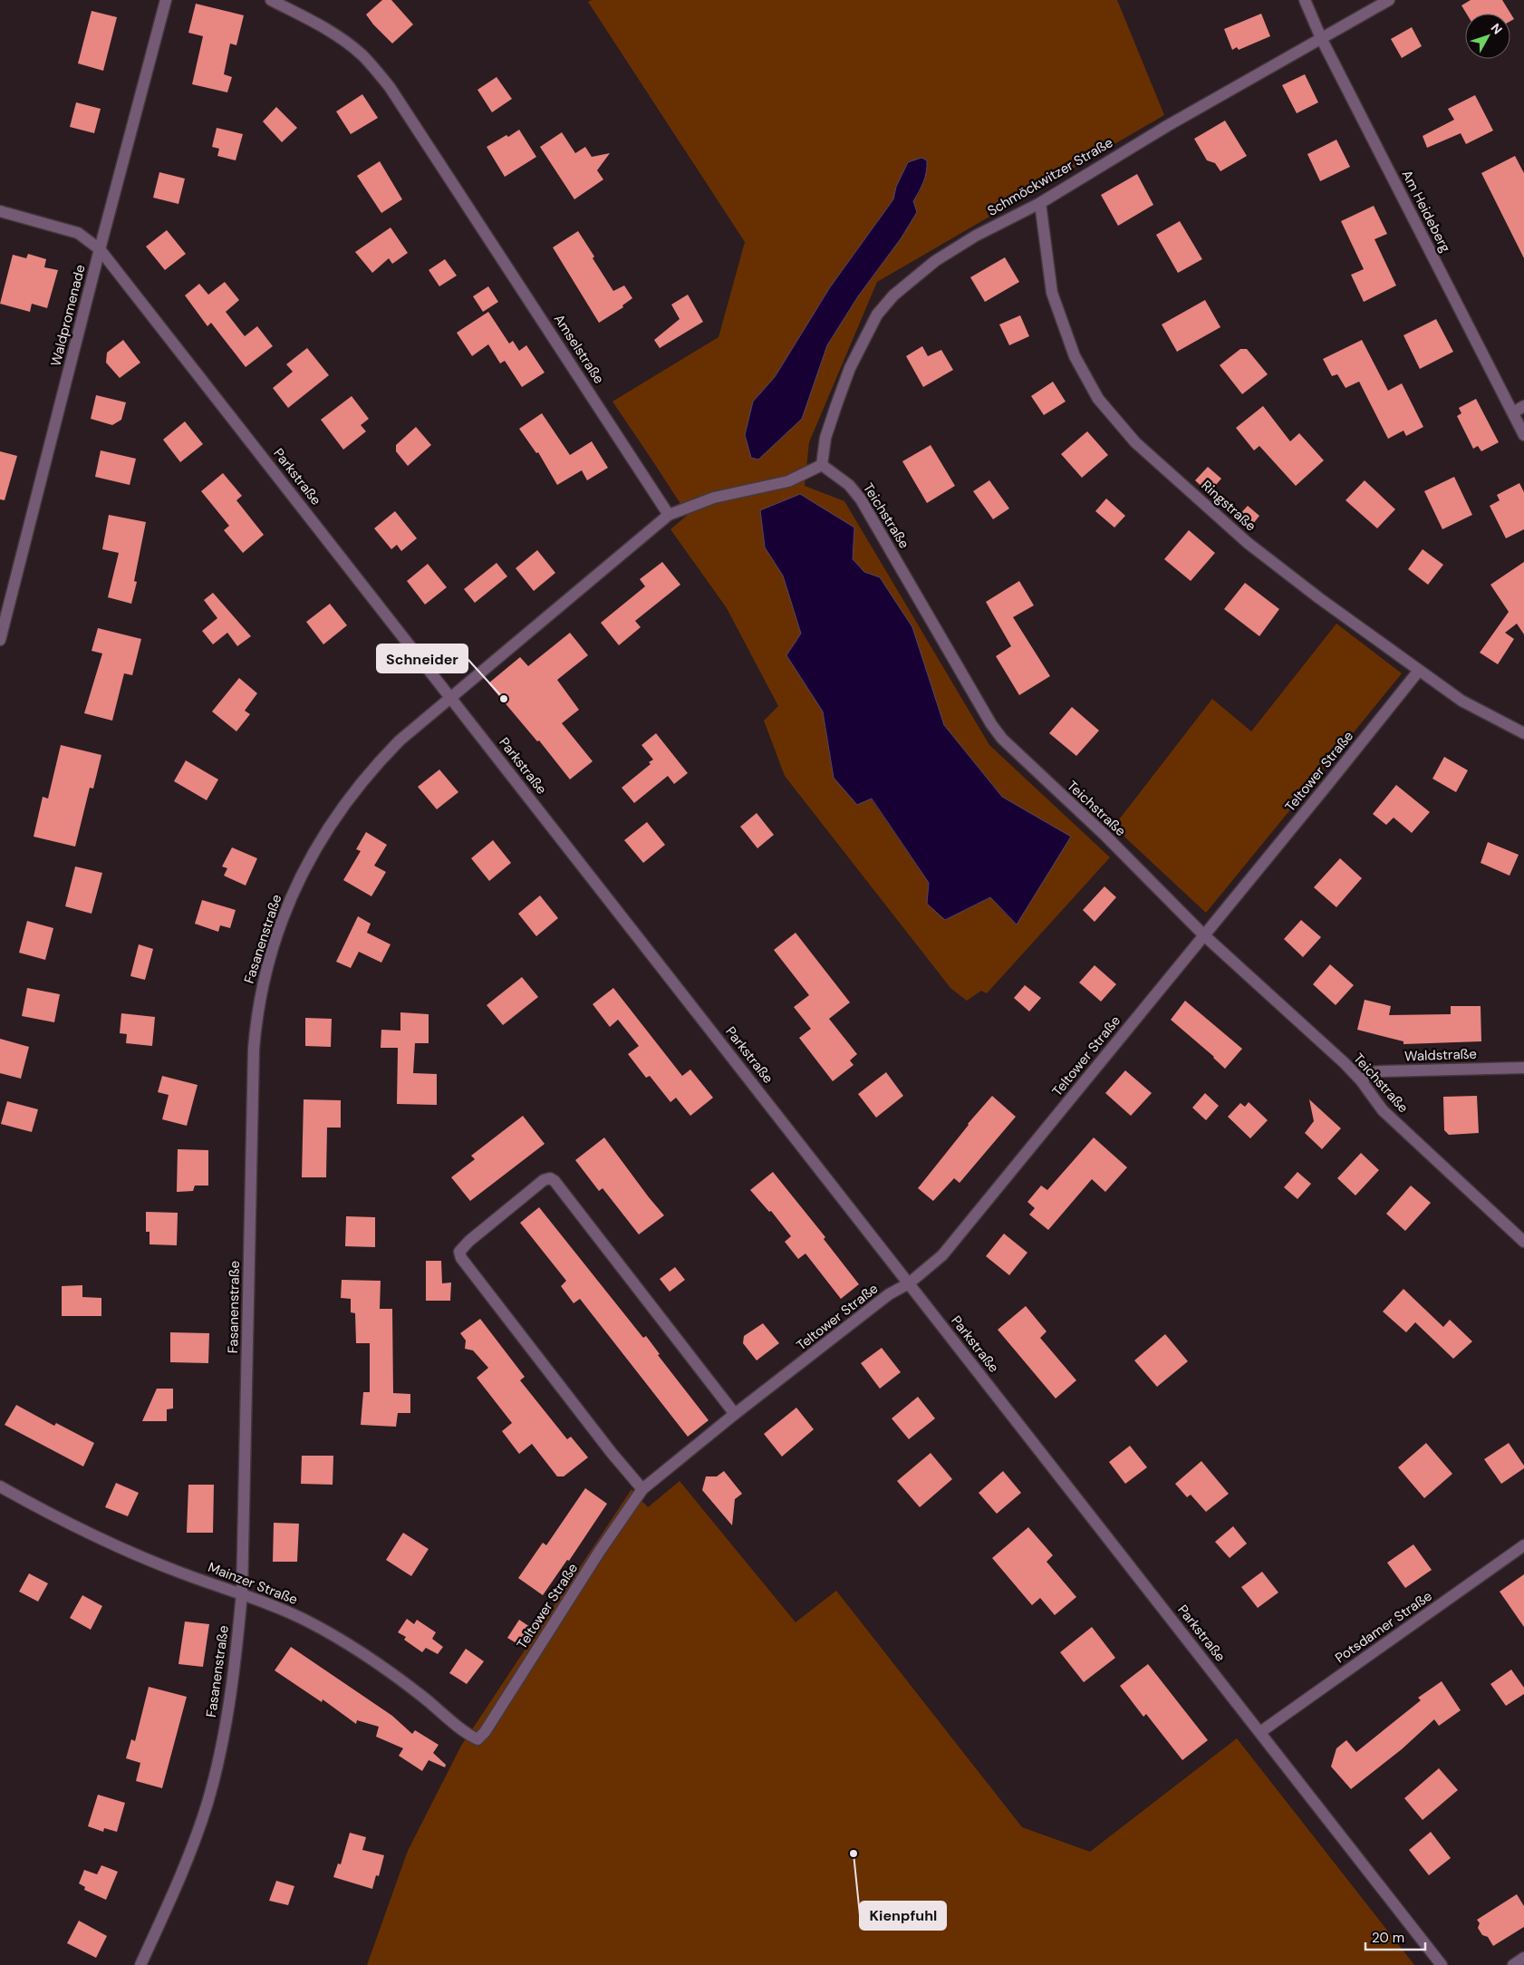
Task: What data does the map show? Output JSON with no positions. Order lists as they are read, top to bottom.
{
  "streets": {
    "street": [
      "Schmöckwitzer Straße",
      "Am Heideberg",
      "Waldpromenade",
      "Amselstraße",
      "Parkstraße",
      "Ringstraße",
      "Teichstraße",
      "Teltower Straße",
      "Fasanenstraße",
      "Waldstraße",
      "Mainzer Straße",
      "Potsdamer Straße"
    ]
  },
  "crossings": [
    ["Schmöckwitzer Straße", "Am Heideberg"],
    ["Schmöckwitzer Straße", "Ringstraße"],
    ["Schmöckwitzer Straße", "Teichstraße"],
    ["Waldpromenade", "Parkstraße"],
    ["Parkstraße", "Teltower Straße"],
    ["Parkstraße", "Fasanenstraße"],
    ["Parkstraße", "Potsdamer Straße"],
    ["Ringstraße", "Teltower Straße"],
    ["Teichstraße", "Teltower Straße"],
    ["Teichstraße", "Waldstraße"],
    ["Teltower Straße", "Mainzer Straße"],
    ["Fasanenstraße", "Mainzer Straße"]
  ],
  "places": ["Schneider", "Kienpfuhl"],
  "scale_bar": "20 m",
  "north": "top right"
}
